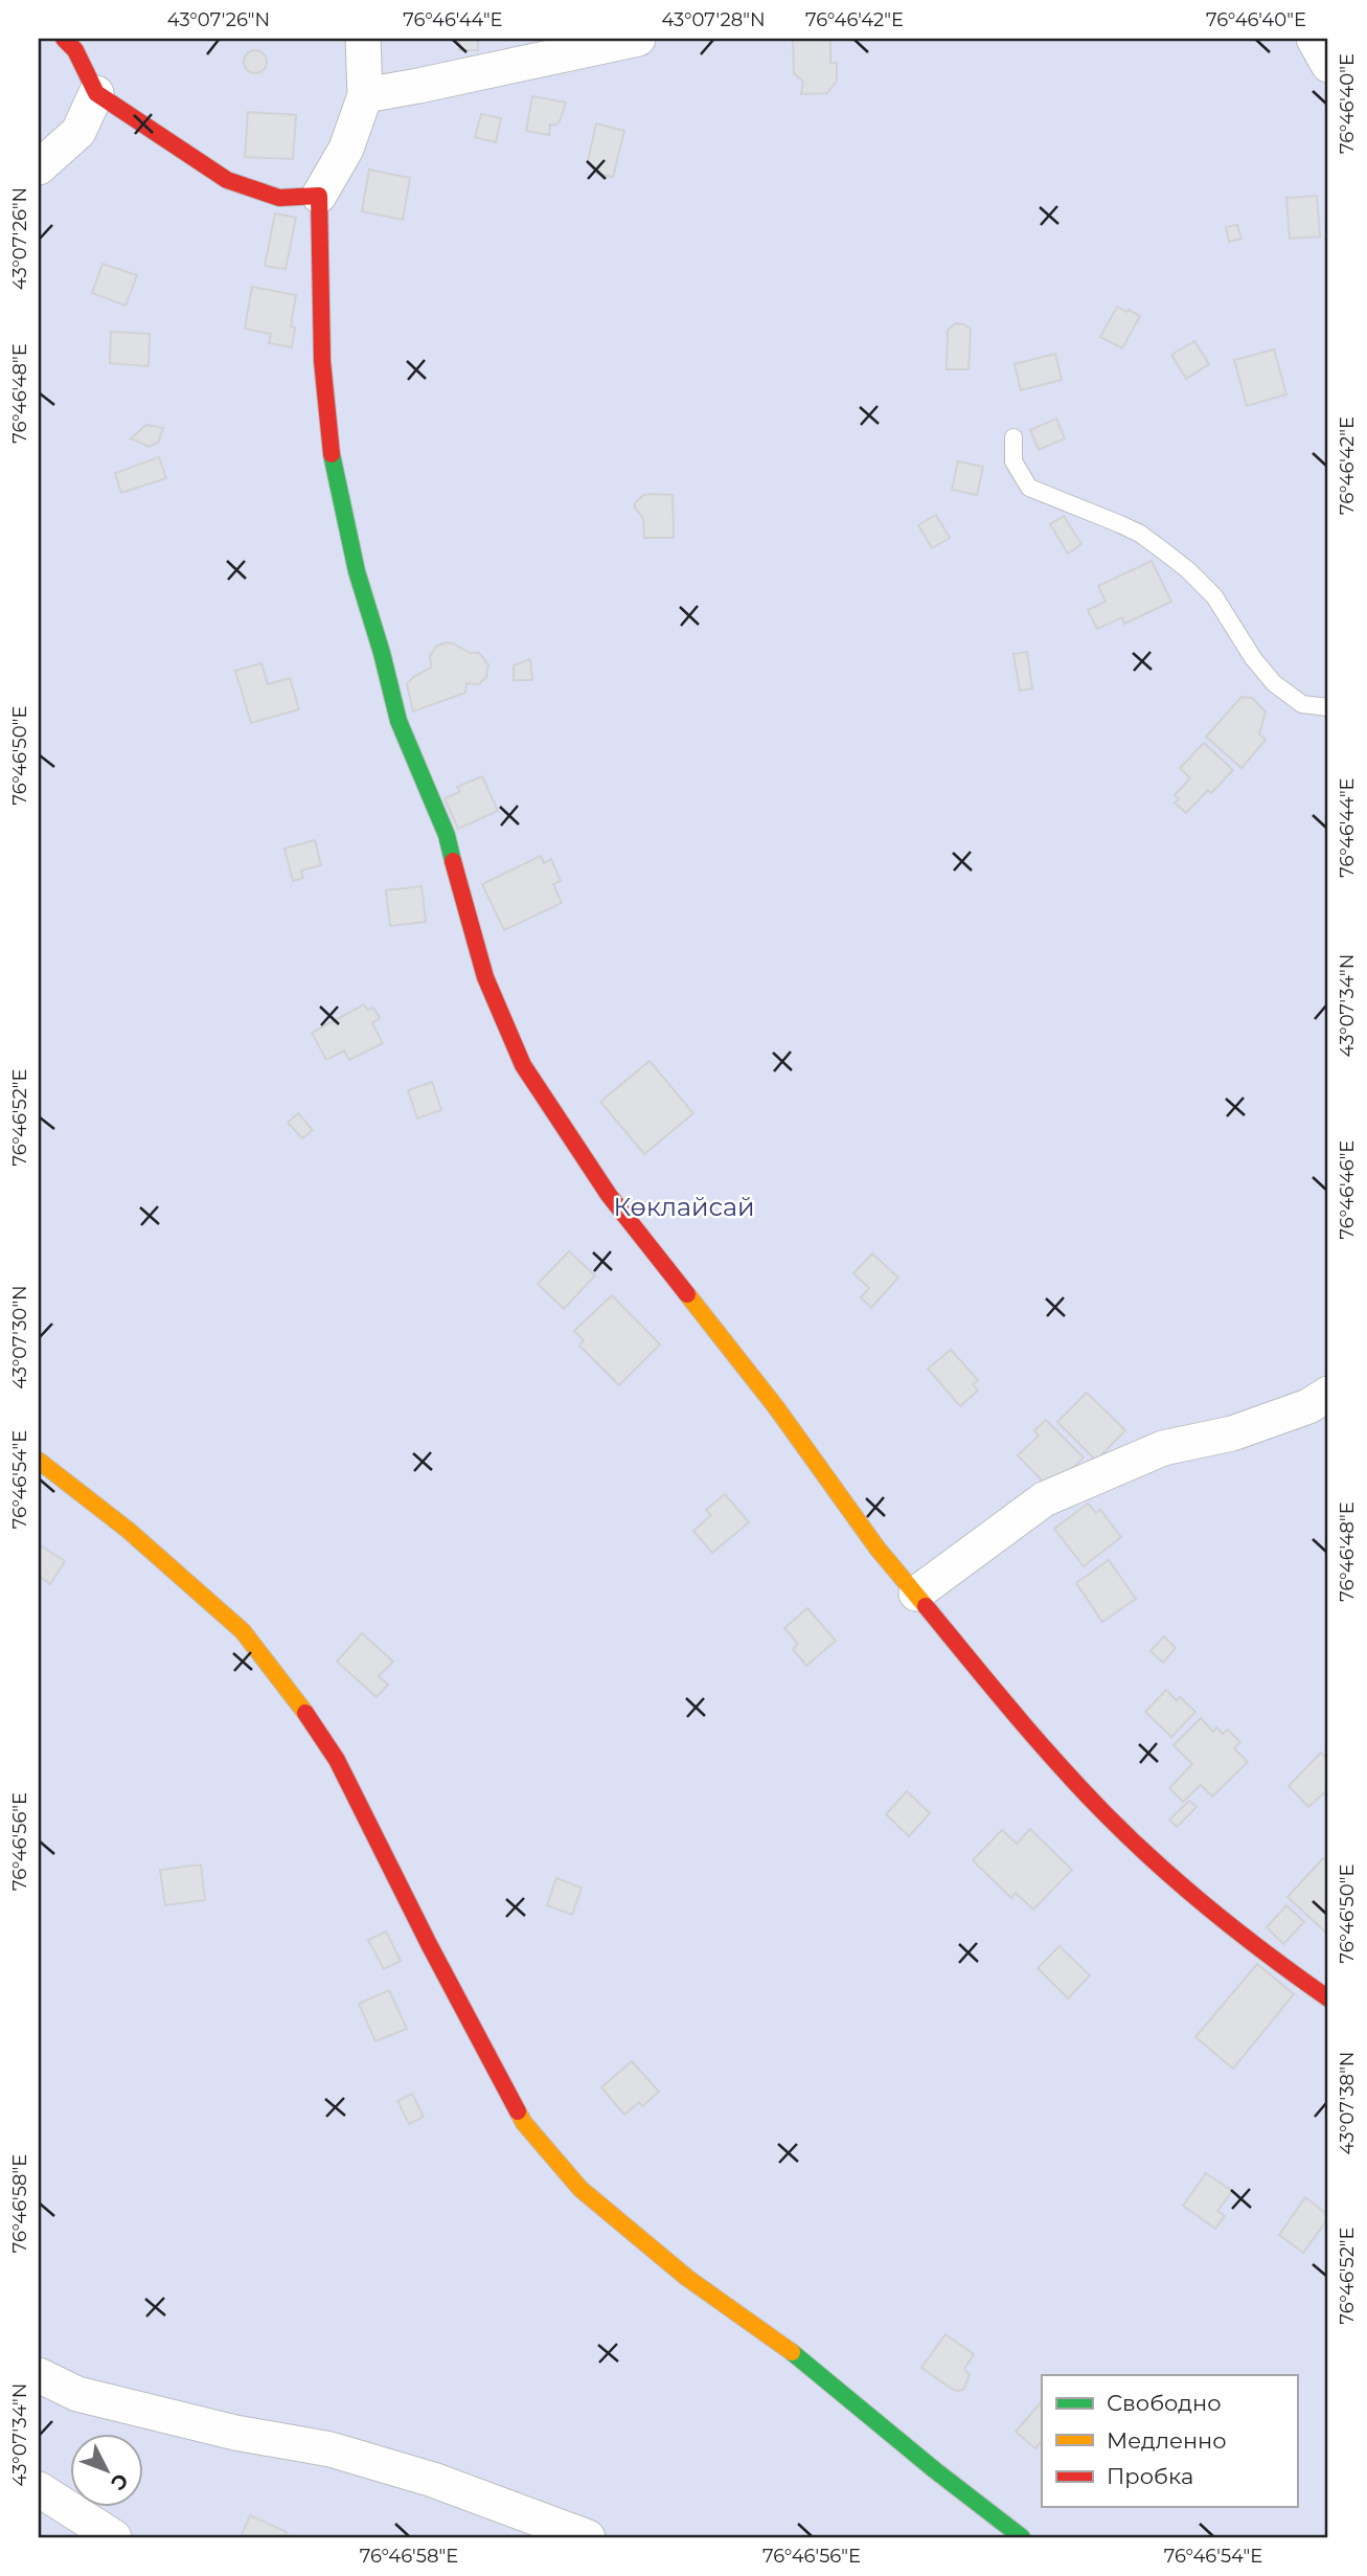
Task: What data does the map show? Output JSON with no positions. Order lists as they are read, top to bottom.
{
  "parks": ["Көклайсай"],
  "legend": ["Свободно", "Медленно", "Пробка"],
  "north": "bottom right",
  "coordinates": [
    "43°07'26\"N",
    "76°46'44\"E",
    "43°07'28\"N",
    "76°46'42\"E",
    "76°46'40\"E",
    "76°46'48\"E",
    "76°46'50\"E",
    "43°07'34\"N",
    "76°46'52\"E",
    "76°46'46\"E",
    "43°07'30\"N",
    "76°46'54\"E",
    "76°46'56\"E",
    "43°07'38\"N",
    "76°46'58\"E"
  ]
}
